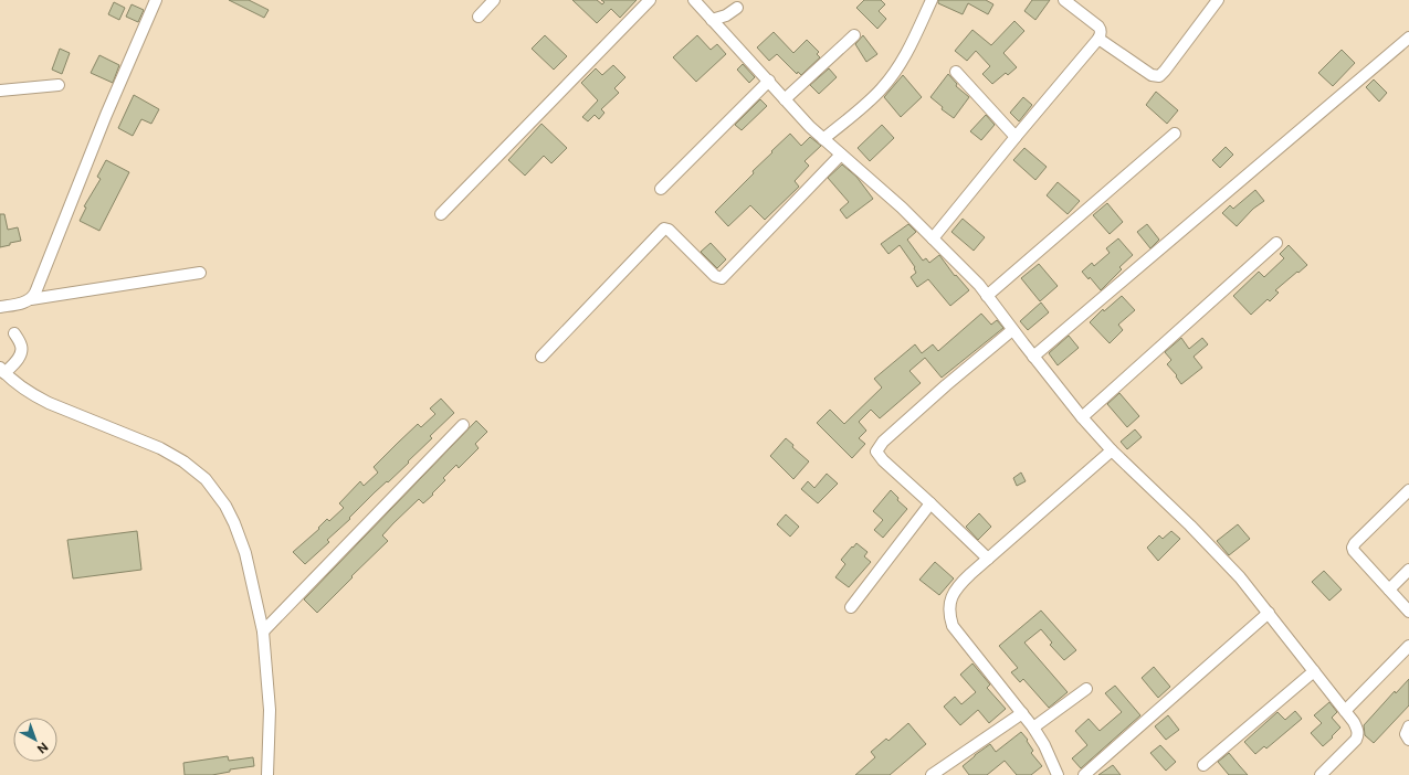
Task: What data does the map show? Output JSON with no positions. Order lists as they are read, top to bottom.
{
  "north": "bottom right"
}
